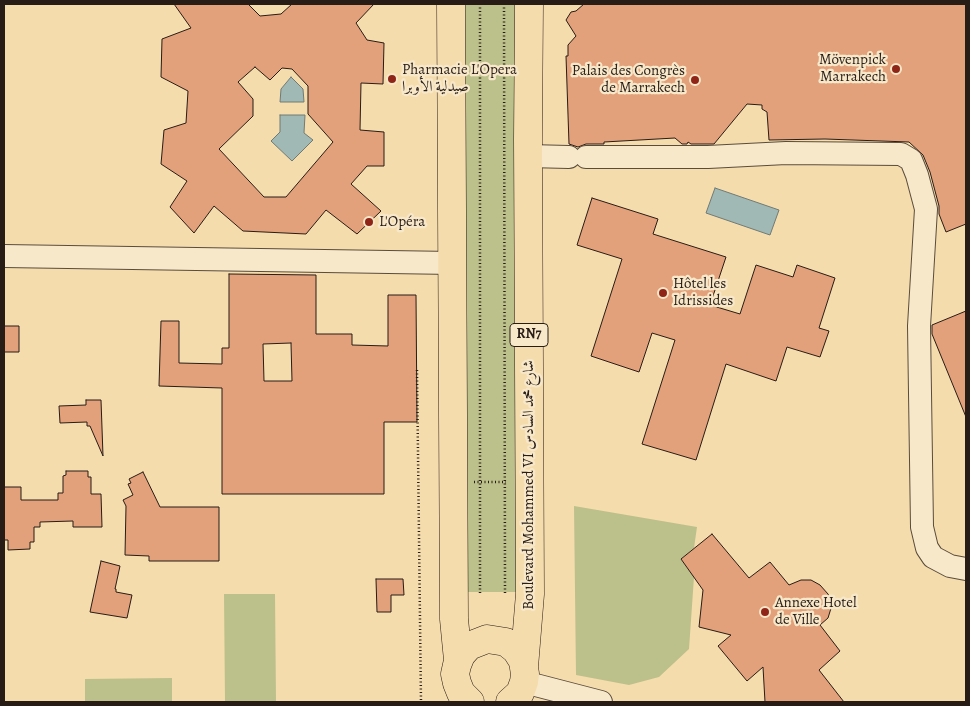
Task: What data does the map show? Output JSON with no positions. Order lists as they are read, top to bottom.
{
  "streets": {
    "main road": ["RN7", "Boulevard Mohammed VI شارع محمد السادس"]
  },
  "places": [
    "Mövenpick Marrakech",
    "Pharmacie L'Opera صيدلية الأوبرا",
    "Palais des Congrès de Marrakech",
    "L'Opéra",
    "Hôtel les Idrissides",
    "Annexe Hotel de Ville"
  ]
}
